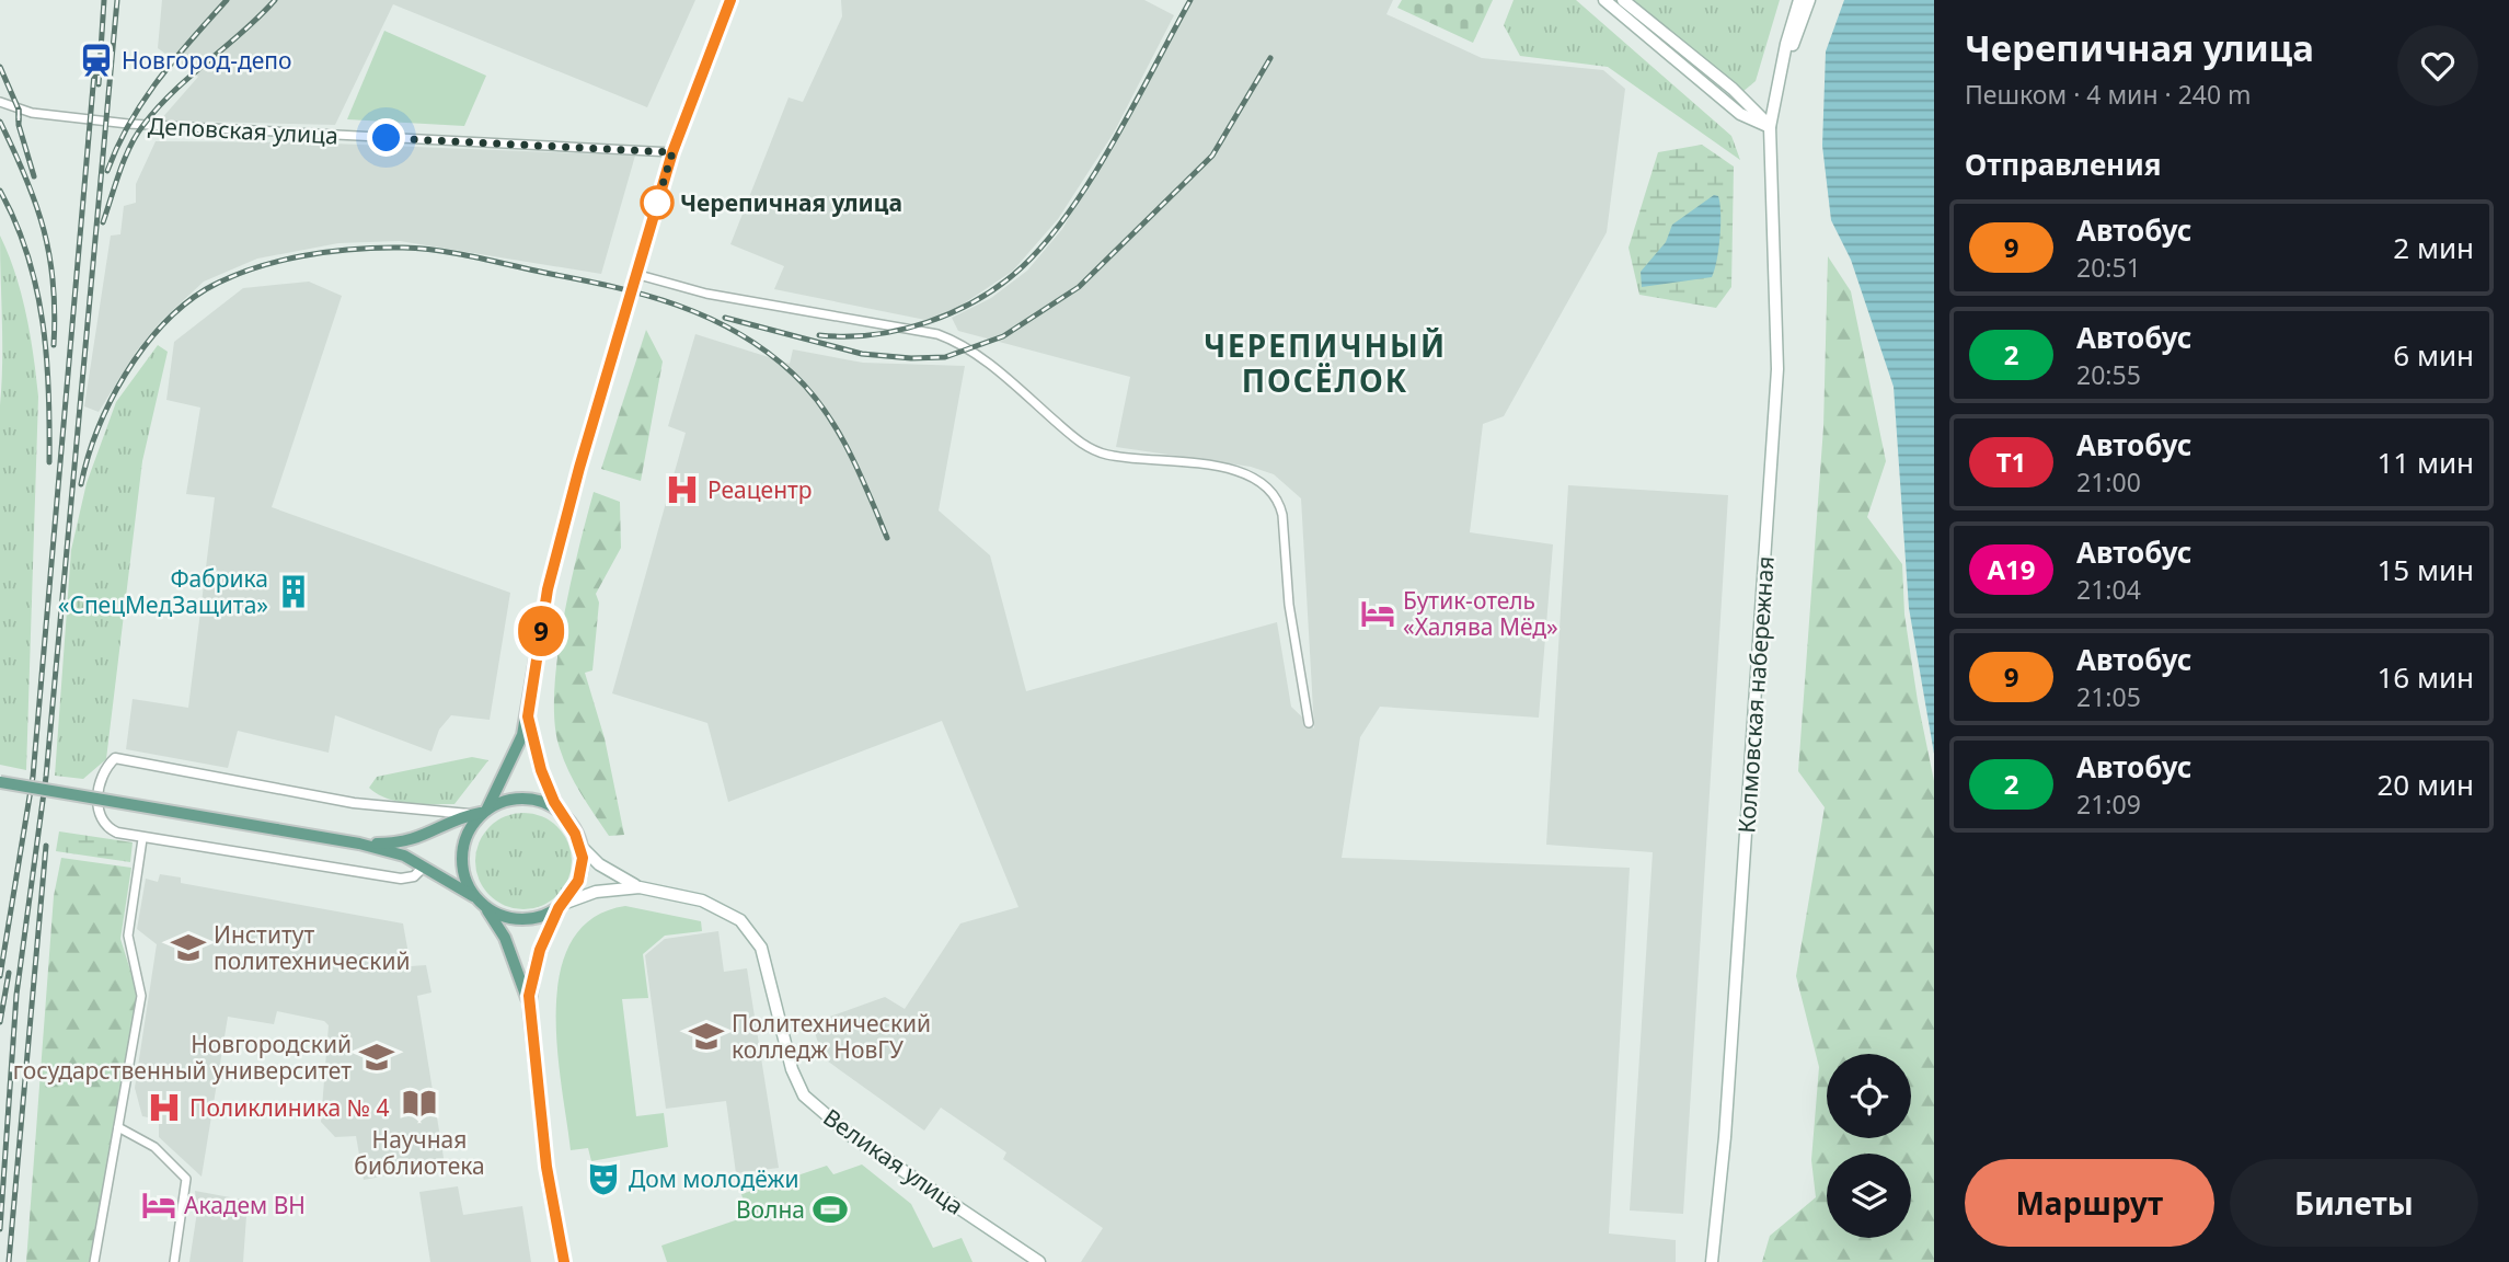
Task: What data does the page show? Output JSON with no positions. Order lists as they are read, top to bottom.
{
  "streets": {
    "main road": ["Колмовская набережная", "Великая улица"],
    "street": ["Деповская улица"]
  },
  "districts": ["ЧЕРЕПИЧНЫЙ ПОСЁЛОК"],
  "places": {
    "station": ["Новгород-депо"],
    "other": ["Черепичная улица"],
    "hospital": ["Реацентр", "Поликлиника № 4"],
    "building": ["Фабрика «СпецМедЗащита»"],
    "hotel": ["Бутик-отель «Халява Мёд»", "Академ ВН"],
    "school or university": ["Институт политехнический", "Политехнический колледж НовГУ", "Новгородский государственный университет"],
    "library": ["Научная библиотека"],
    "theatre": ["Дом молодёжи"],
    "sports": ["Волна"]
  },
  "lines": ["bus line 9"],
  "page": {
    "on_map": "9",
    "heading": [
      ["Черепичная улица", "Пешком · 4 мин · 240 m"],
      "Отправления"
    ],
    "list": [
      {
        "mark": "9",
        "name": "Автобус",
        "note": "20:51",
        "value": "2 мин"
      },
      {
        "mark": "2",
        "name": "Автобус",
        "note": "20:55",
        "value": "6 мин"
      },
      {
        "mark": "Т1",
        "name": "Автобус",
        "note": "21:00",
        "value": "11 мин"
      },
      {
        "mark": "A19",
        "name": "Автобус",
        "note": "21:04",
        "value": "15 мин"
      },
      {
        "mark": "9",
        "name": "Автобус",
        "note": "21:05",
        "value": "16 мин"
      },
      {
        "mark": "2",
        "name": "Автобус",
        "note": "21:09",
        "value": "20 мин"
      }
    ],
    "buttons": ["Маршрут", "Билеты"]
  }
}
